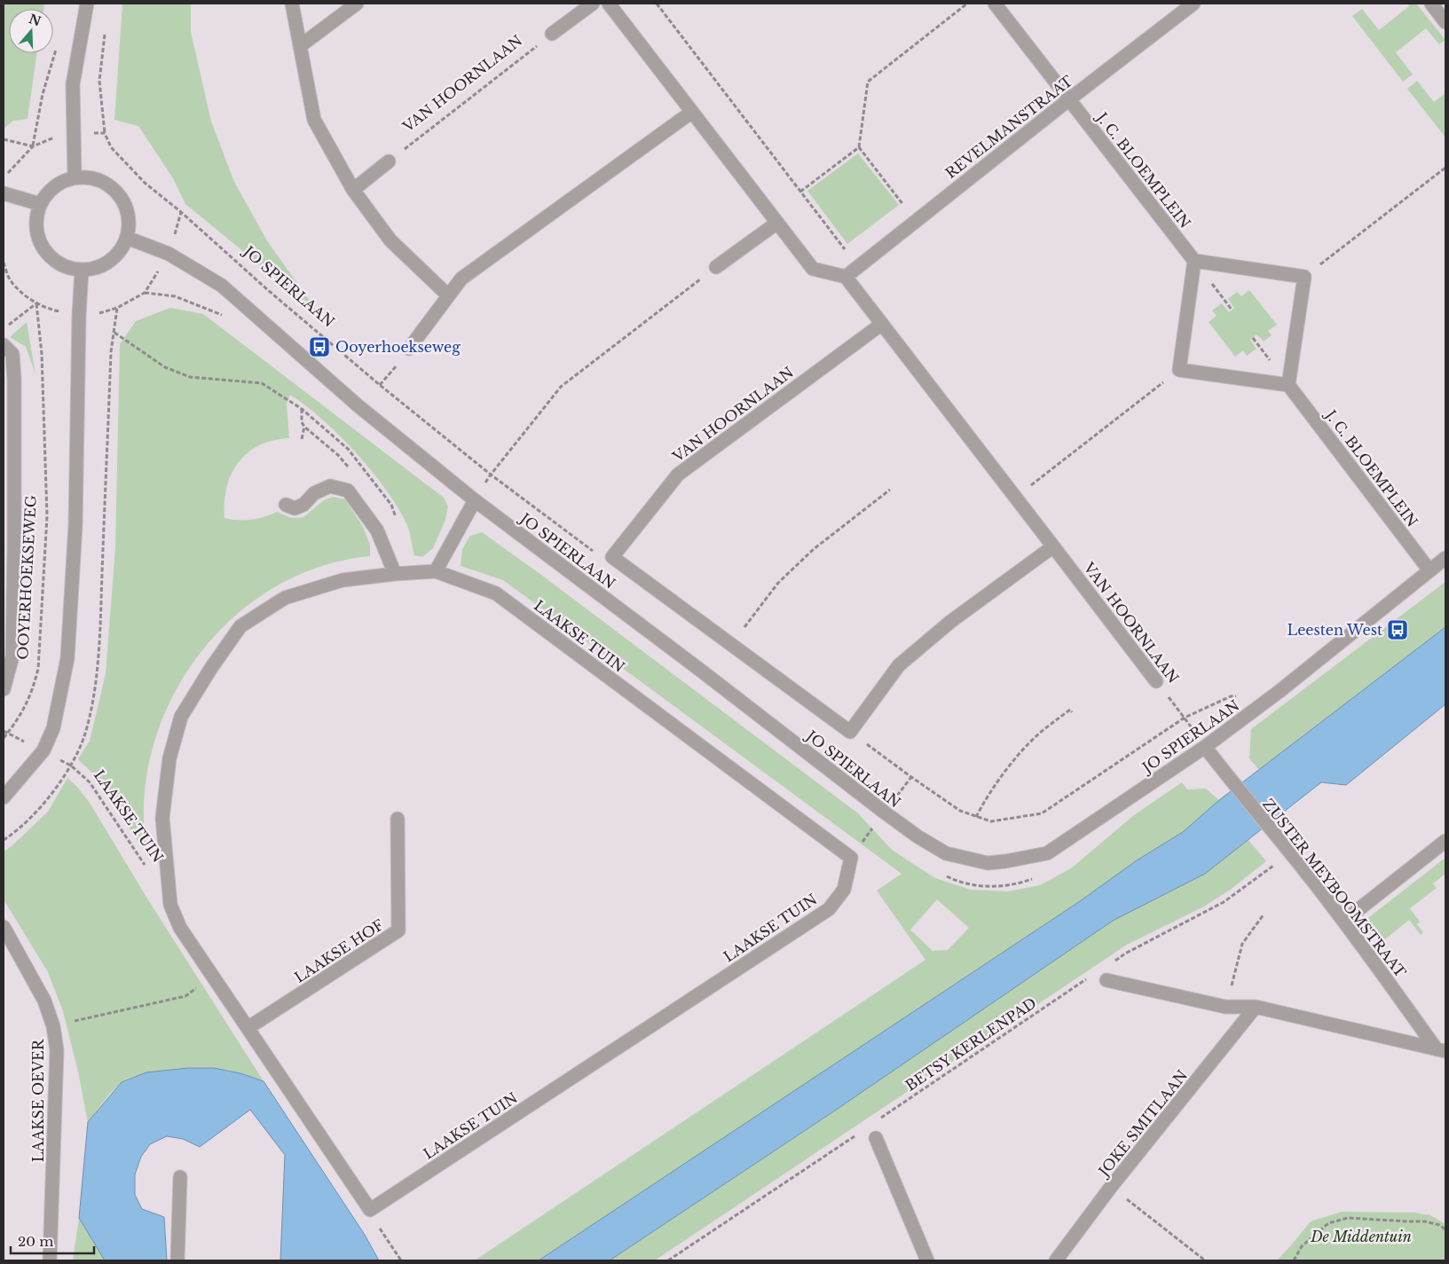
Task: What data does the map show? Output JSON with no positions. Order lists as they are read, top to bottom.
{
  "streets": {
    "street": [
      "VAN HOORNLAAN",
      "REVELMANSTRAAT",
      "J. C. BLOEMPLEIN",
      "JO SPIERLAAN",
      "LAAKSE TUIN",
      "ZUSTER MEYBOOMSTRAAT",
      "LAAKSE HOF",
      "LAAKSE OEVER",
      "JOKE SMITLAAN"
    ],
    "path": ["OOYERHOEKSEWEG", "BETSY KERLENPAD"]
  },
  "crossings": [
    ["VAN HOORNLAAN", "REVELMANSTRAAT"],
    ["VAN HOORNLAAN", "JO SPIERLAAN"],
    ["REVELMANSTRAAT", "J. C. BLOEMPLEIN"],
    ["J. C. BLOEMPLEIN", "JO SPIERLAAN"],
    ["JO SPIERLAAN", "ZUSTER MEYBOOMSTRAAT"],
    ["OOYERHOEKSEWEG", "LAAKSE TUIN"],
    ["LAAKSE TUIN", "LAAKSE HOF"]
  ],
  "parks": ["De Middentuin"],
  "places": {
    "bus stop": ["Ooyerhoekseweg", "Leesten West"]
  },
  "scale_bar": "20 m",
  "north": "top"
}
